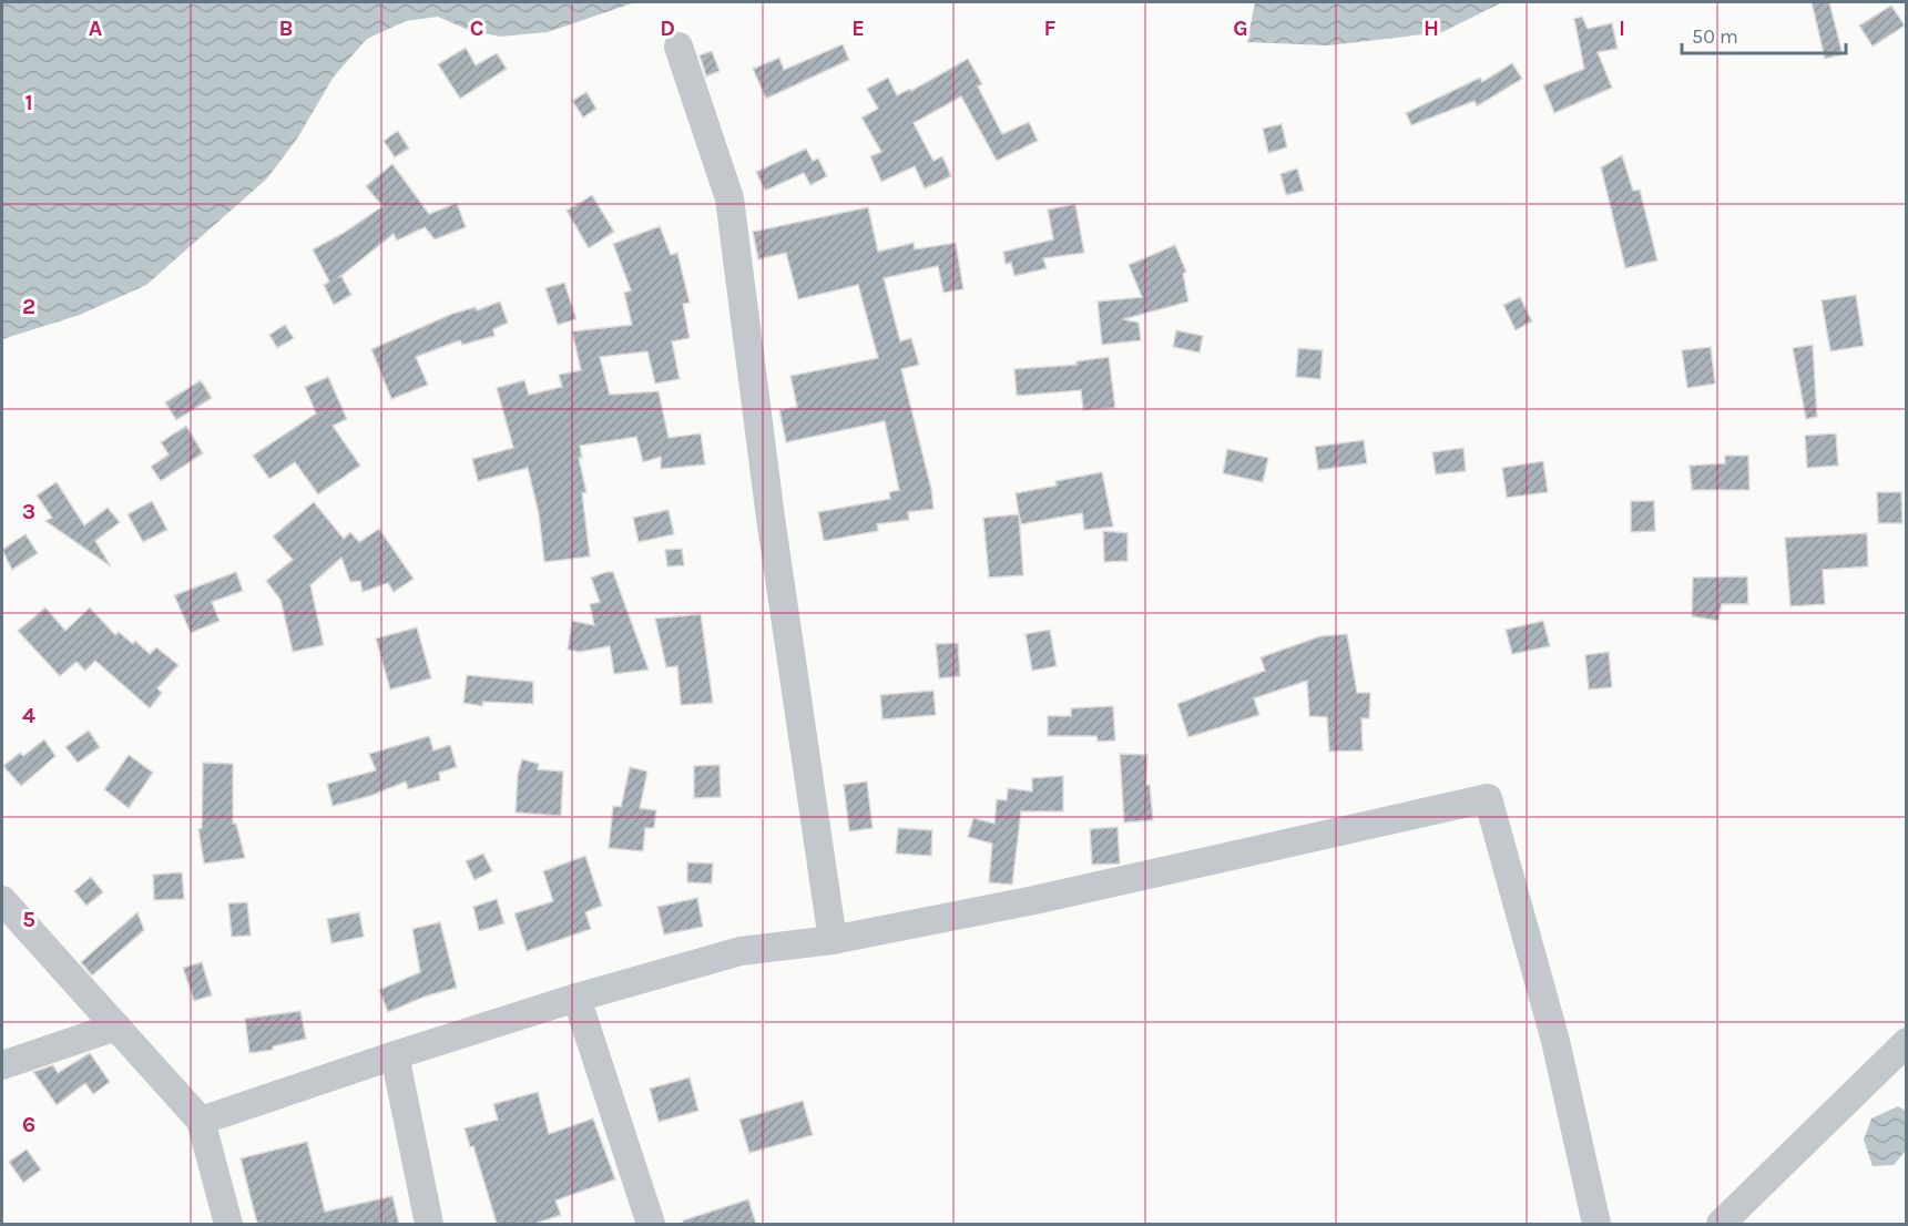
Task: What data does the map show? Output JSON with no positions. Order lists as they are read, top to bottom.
{
  "scale_bar": "50 m",
  "grid": {
    "columns": [
      "A",
      "B",
      "C",
      "D",
      "E",
      "F",
      "G",
      "H",
      "I"
    ],
    "rows": [
      "1",
      "2",
      "3",
      "4",
      "5",
      "6"
    ]
  }
}
